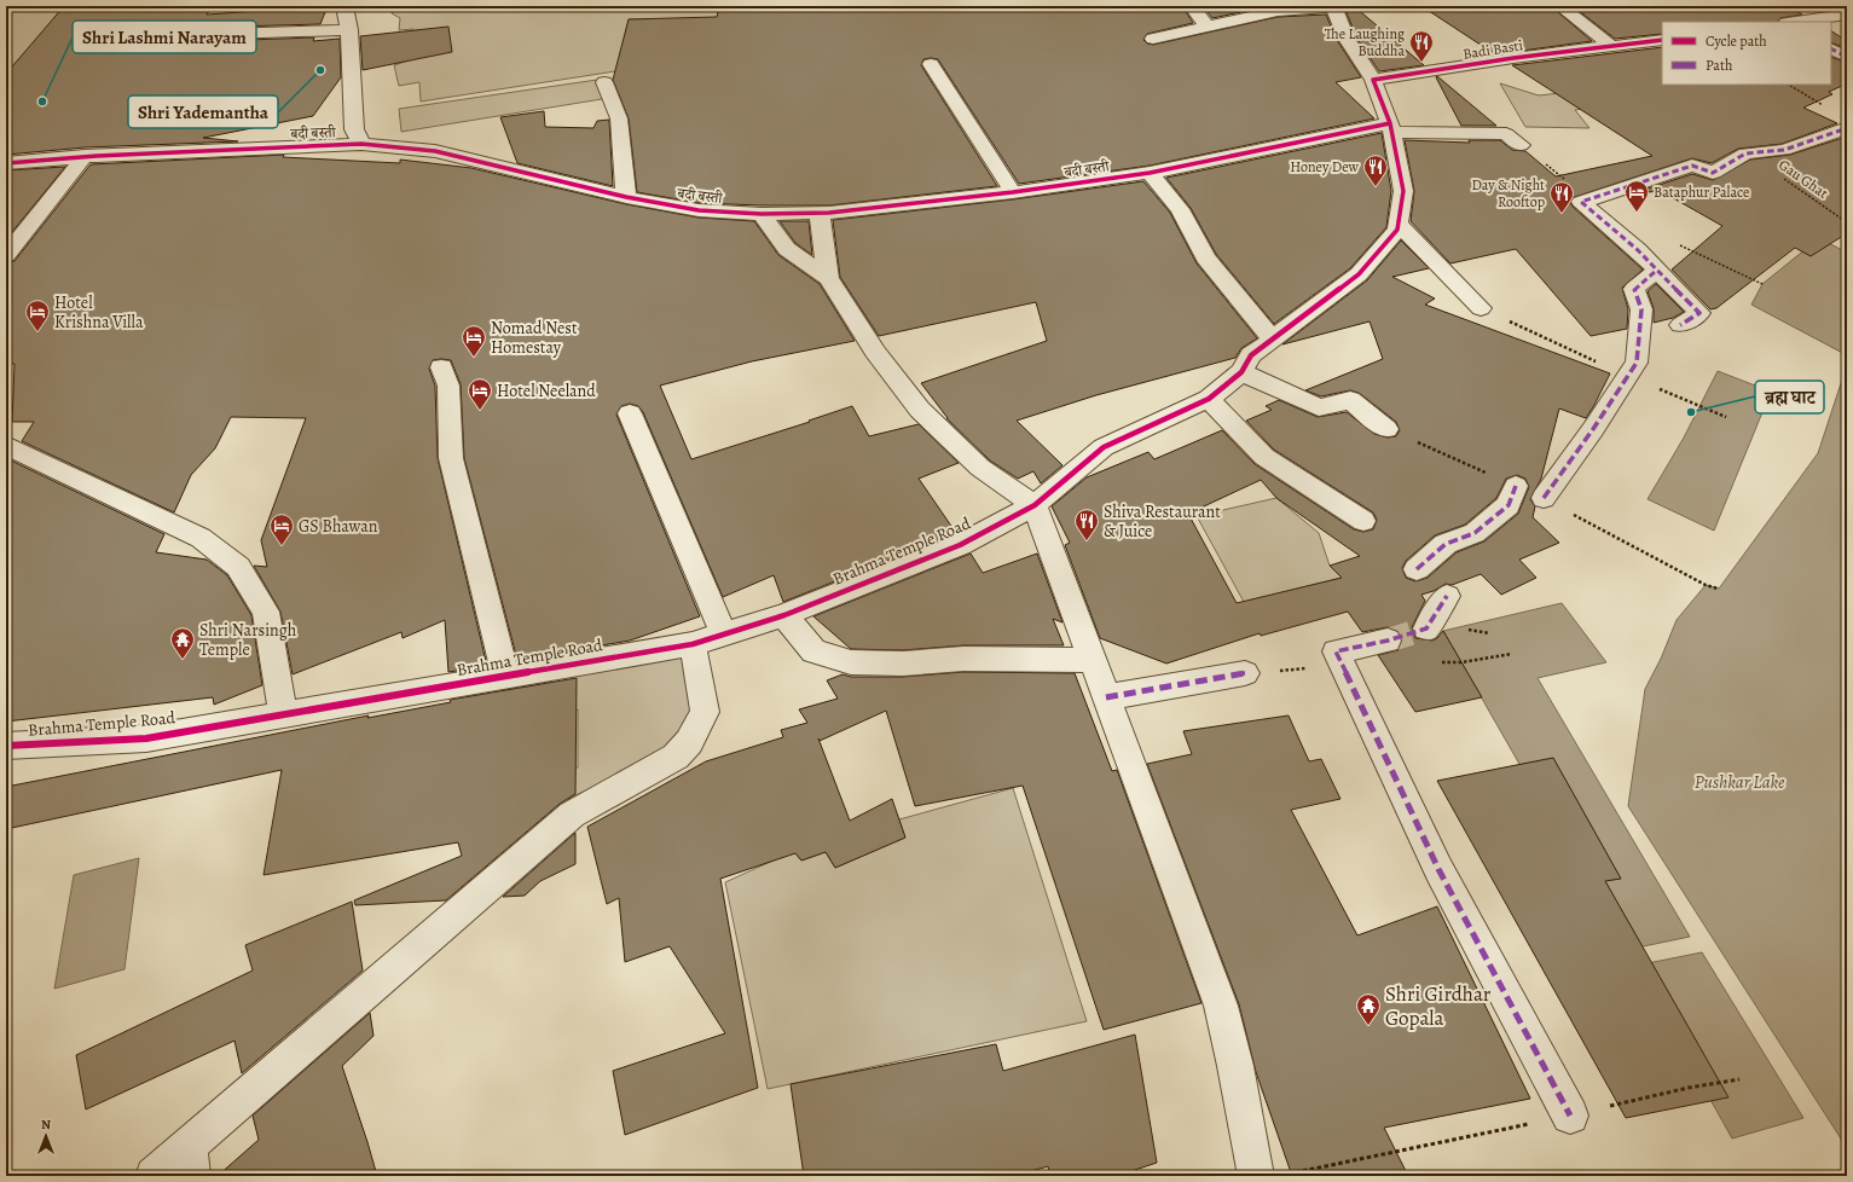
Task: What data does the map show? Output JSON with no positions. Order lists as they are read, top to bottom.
{
  "streets": {
    "street": ["Badi Basti", "बदी बस्ती", "Brahma Temple Road"],
    "path": ["Gau Ghat"]
  },
  "water": ["Pushkar Lake"],
  "places": {
    "restaurant": [
      "The Laughing Buddha",
      "Honey Dew",
      "Day & Night Rooftop",
      "Shiva Restaurant & Juice"
    ],
    "other": ["Shri Yademantha", "Shri Lashmi Narayam", "ब्रह्म घाट"],
    "hotel": [
      "Bataphur Palace",
      "Hotel Krishna Villa",
      "Nomad Nest Homestay",
      "Hotel Neeland",
      "GS Bhawan"
    ],
    "temple": ["Shri Narsingh Temple", "Shri Girdhar Gopala"]
  },
  "legend": ["Cycle path", "Path"],
  "north": "top"
}
